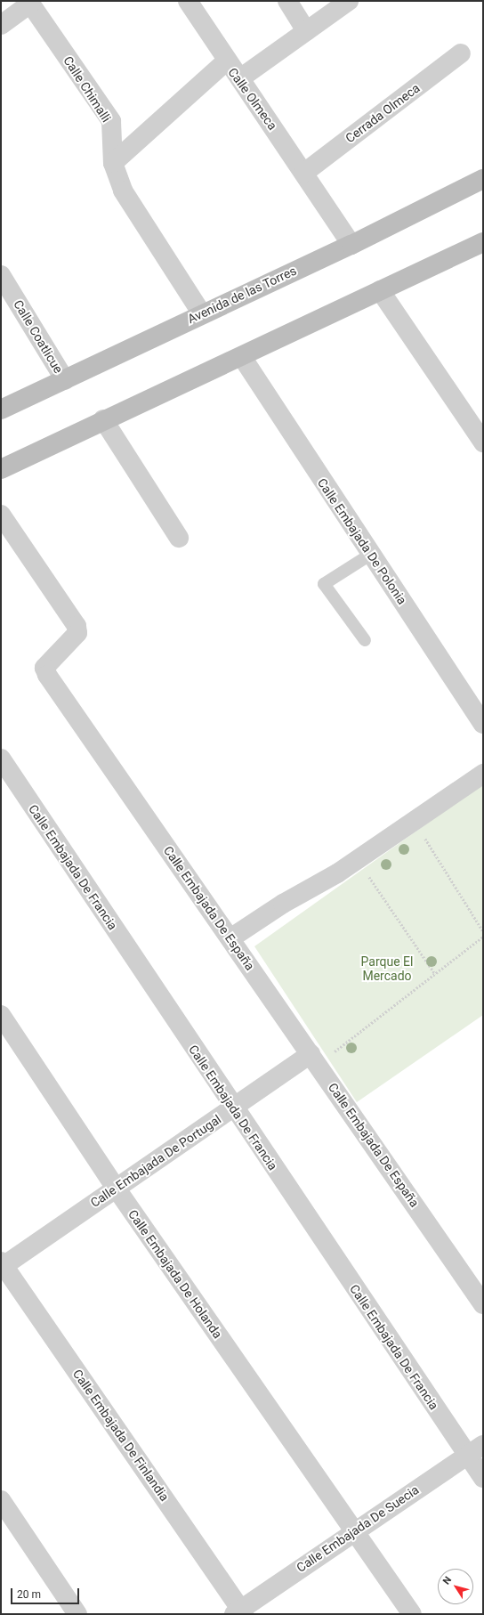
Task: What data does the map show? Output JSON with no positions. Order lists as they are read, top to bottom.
{
  "streets": {
    "main road": ["Avenida de las Torres"],
    "street": [
      "Calle Chimalli",
      "Calle Olmeca",
      "Cerrada Olmeca",
      "Calle Coatlicue",
      "Calle Embajada De Polonia",
      "Calle Embajada De Francia",
      "Calle Embajada De España",
      "Calle Embajada De Portugal",
      "Calle Embajada De Holanda",
      "Calle Embajada De Finlandia",
      "Calle Embajada De Suecia"
    ]
  },
  "crossings": [
    ["Calle Chimalli", "Calle Olmeca"],
    ["Calle Chimalli", "Avenida de las Torres"],
    ["Calle Olmeca", "Cerrada Olmeca"],
    ["Calle Olmeca", "Avenida de las Torres"],
    ["Avenida de las Torres", "Calle Coatlicue"],
    ["Calle Embajada De Francia", "Calle Embajada De Portugal"],
    ["Calle Embajada De Francia", "Calle Embajada De Suecia"],
    ["Calle Embajada De España", "Calle Embajada De Portugal"],
    ["Calle Embajada De Portugal", "Calle Embajada De Holanda"],
    ["Calle Embajada De Portugal", "Calle Embajada De Finlandia"],
    ["Calle Embajada De Holanda", "Calle Embajada De Suecia"],
    ["Calle Embajada De Finlandia", "Calle Embajada De Suecia"]
  ],
  "parks": ["Parque El Mercado"],
  "scale_bar": "20 m",
  "north": "top left"
}
